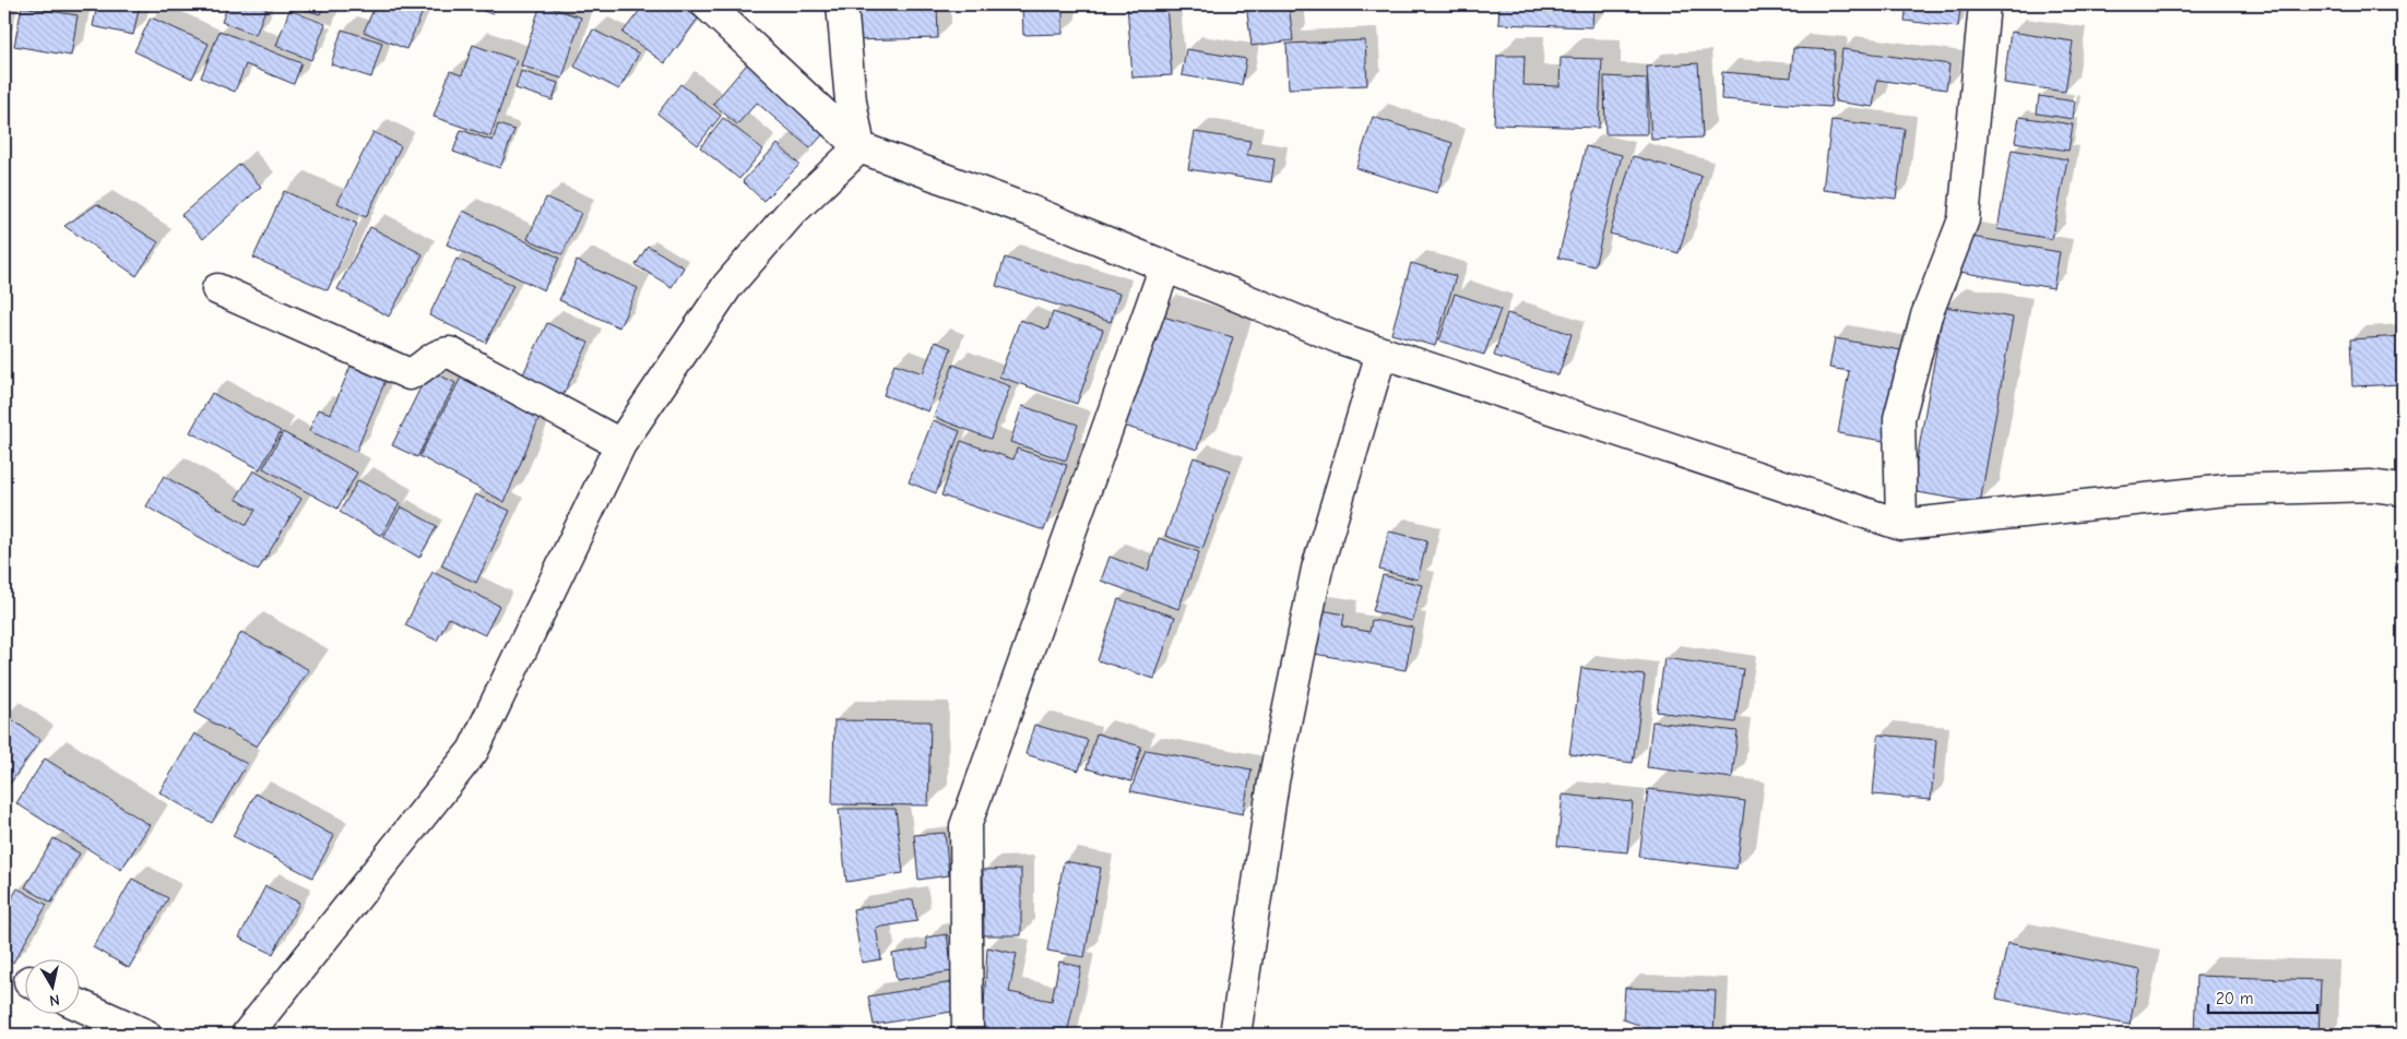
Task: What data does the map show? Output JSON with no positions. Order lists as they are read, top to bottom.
{
  "scale_bar": "20 m",
  "north": "bottom"
}
